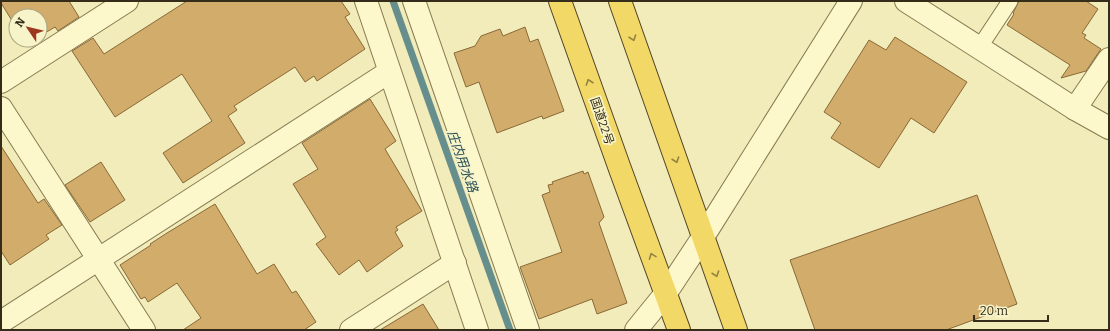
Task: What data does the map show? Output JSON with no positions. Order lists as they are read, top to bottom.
{
  "streets": {
    "highway": ["国道22号"]
  },
  "water": ["庄内用水路"],
  "scale_bar": "20 m",
  "north": "top left"
}
